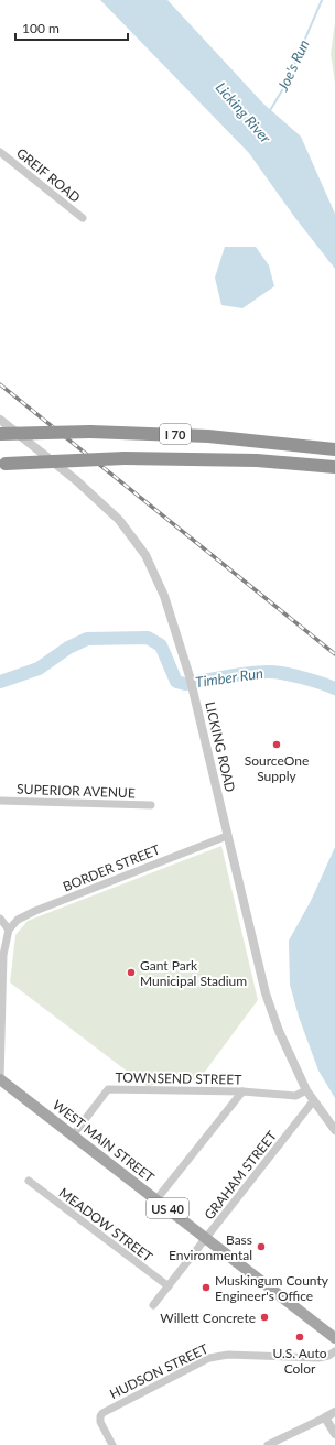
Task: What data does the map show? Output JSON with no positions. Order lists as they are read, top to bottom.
{
  "streets": {
    "highway": ["I 70"],
    "main road": ["WEST MAIN STREET", "US 40"],
    "street": [
      "GREIF ROAD",
      "LICKING ROAD",
      "SUPERIOR AVENUE",
      "BORDER STREET",
      "TOWNSEND STREET",
      "GRAHAM STREET",
      "MEADOW STREET",
      "HUDSON STREET"
    ]
  },
  "crossings": [
    ["LICKING ROAD", "BORDER STREET"],
    ["LICKING ROAD", "TOWNSEND STREET"],
    ["LICKING ROAD", "GRAHAM STREET"],
    ["TOWNSEND STREET", "WEST MAIN STREET"],
    ["WEST MAIN STREET", "GRAHAM STREET"],
    ["GRAHAM STREET", "MEADOW STREET"]
  ],
  "water": ["Joe's Run", "Licking River", "Timber Run"],
  "places": [
    "SourceOne Supply",
    "Gant Park Municipal Stadium",
    "Bass Environmental",
    "Muskingum County Engineer's Office",
    "Willett Concrete",
    "U.S. Auto Color"
  ],
  "scale_bar": "100 m"
}
